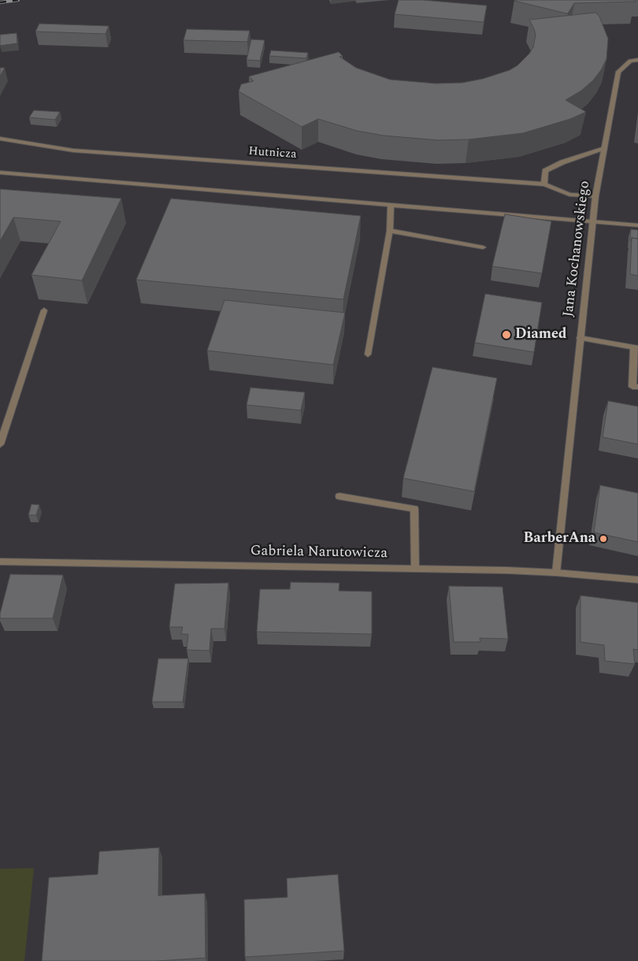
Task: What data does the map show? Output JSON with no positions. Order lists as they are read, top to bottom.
{
  "streets": {
    "street": ["Hutnicza", "Jana Kochanowskiego", "Gabriela Narutowicza"]
  },
  "crossings": [
    ["Hutnicza", "Jana Kochanowskiego"],
    ["Jana Kochanowskiego", "Gabriela Narutowicza"]
  ],
  "places": ["Diamed", "BarberAna"]
}
